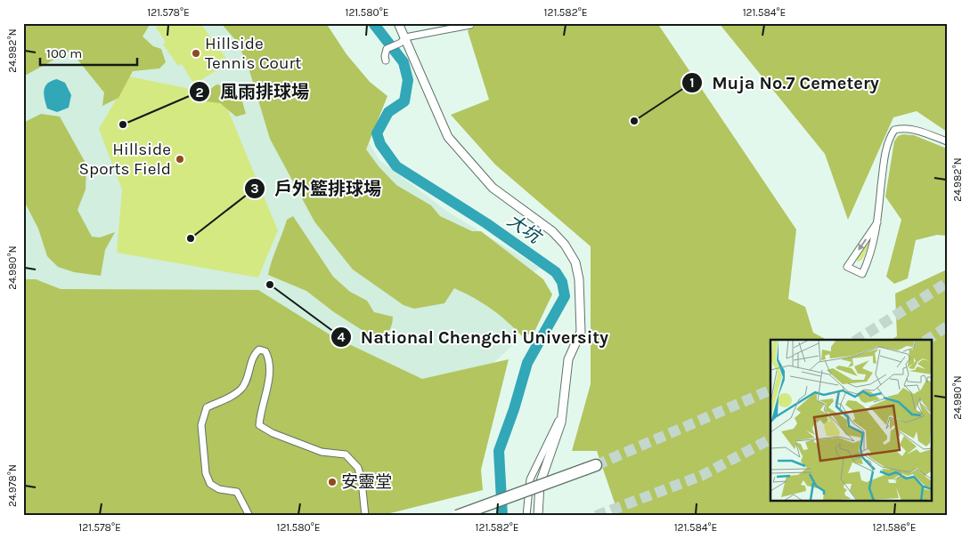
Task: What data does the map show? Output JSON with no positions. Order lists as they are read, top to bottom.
{
  "water": ["大坑"],
  "places": [
    "Hillside Tennis Court",
    "Muja No.7 Cemetery",
    "風雨排球場",
    "Hillside Sports Field",
    "戶外籃排球場",
    "National Chengchi University",
    "安靈堂"
  ],
  "scale_bar": "100 m",
  "coordinates": [
    "121.578°E",
    "121.580°E",
    "121.582°E",
    "121.584°E",
    "24.982°N",
    "24.980°N",
    "24.978°N",
    "121.586°E"
  ]
}
